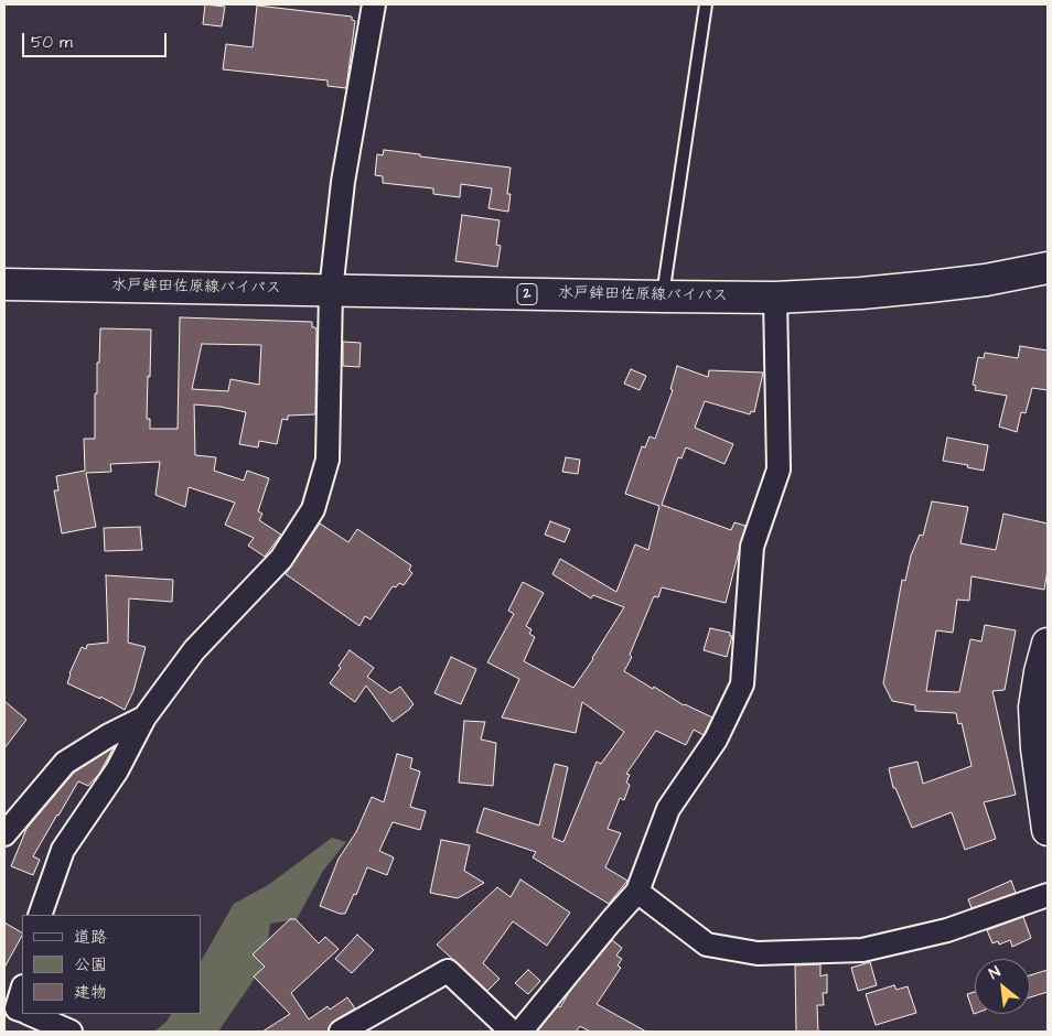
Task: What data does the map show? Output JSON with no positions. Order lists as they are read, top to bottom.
{
  "streets": {
    "main road": ["水戸鉾田佐原線バイパス", "2"]
  },
  "legend": ["道路", "公園", "建物"],
  "scale_bar": "50 m",
  "north": "top left"
}
